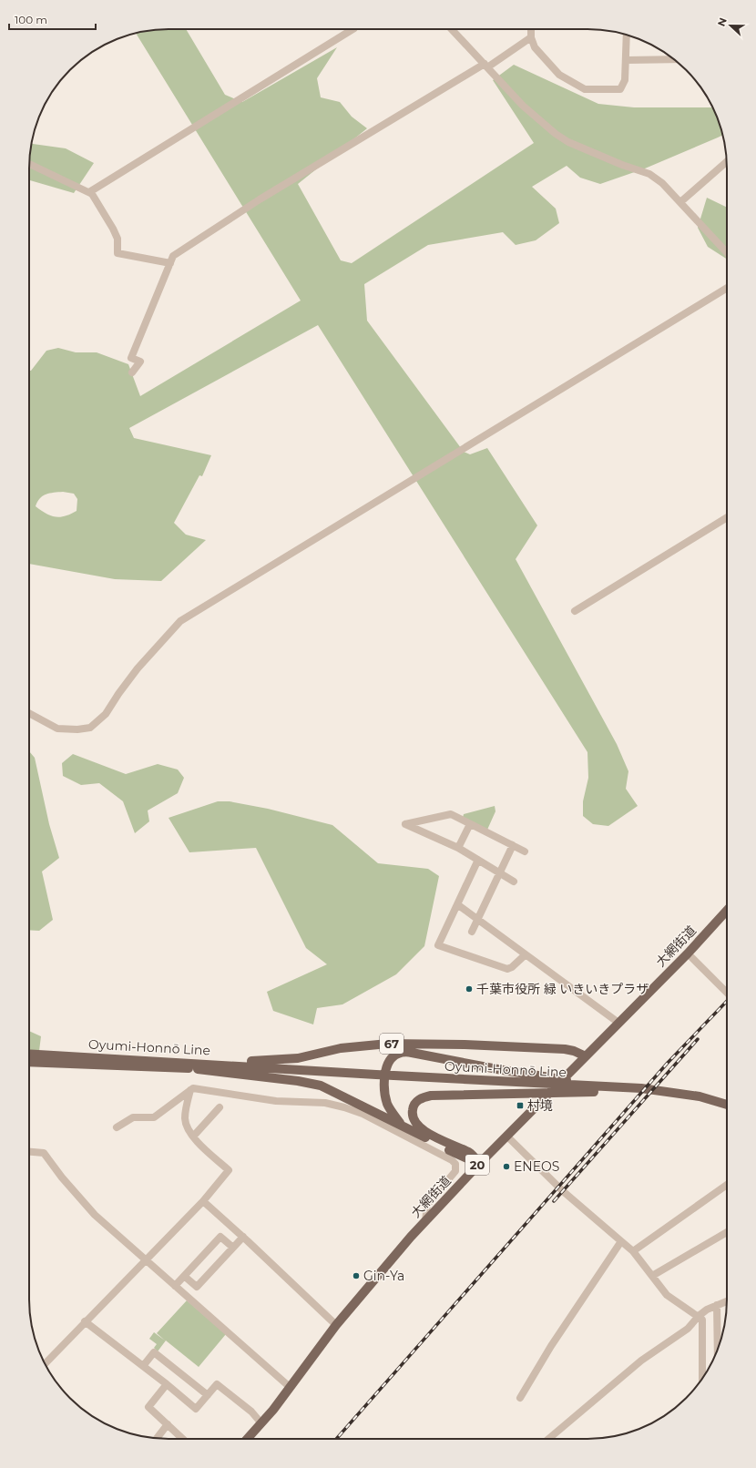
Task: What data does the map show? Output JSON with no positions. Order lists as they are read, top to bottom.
{
  "streets": {
    "main road": [
      "大網街道",
      "67",
      "Oyumi-Honnō Line",
      "20"
    ]
  },
  "crossings": [
    ["大網街道", "67"],
    ["67", "Oyumi-Honnō Line"]
  ],
  "places": {
    "other": ["千葉市役所 緑 いきいきプラザ", "ENEOS", "Gin-Ya"],
    "transit": ["村境"]
  },
  "scale_bar": "100 m",
  "north": "left"
}
